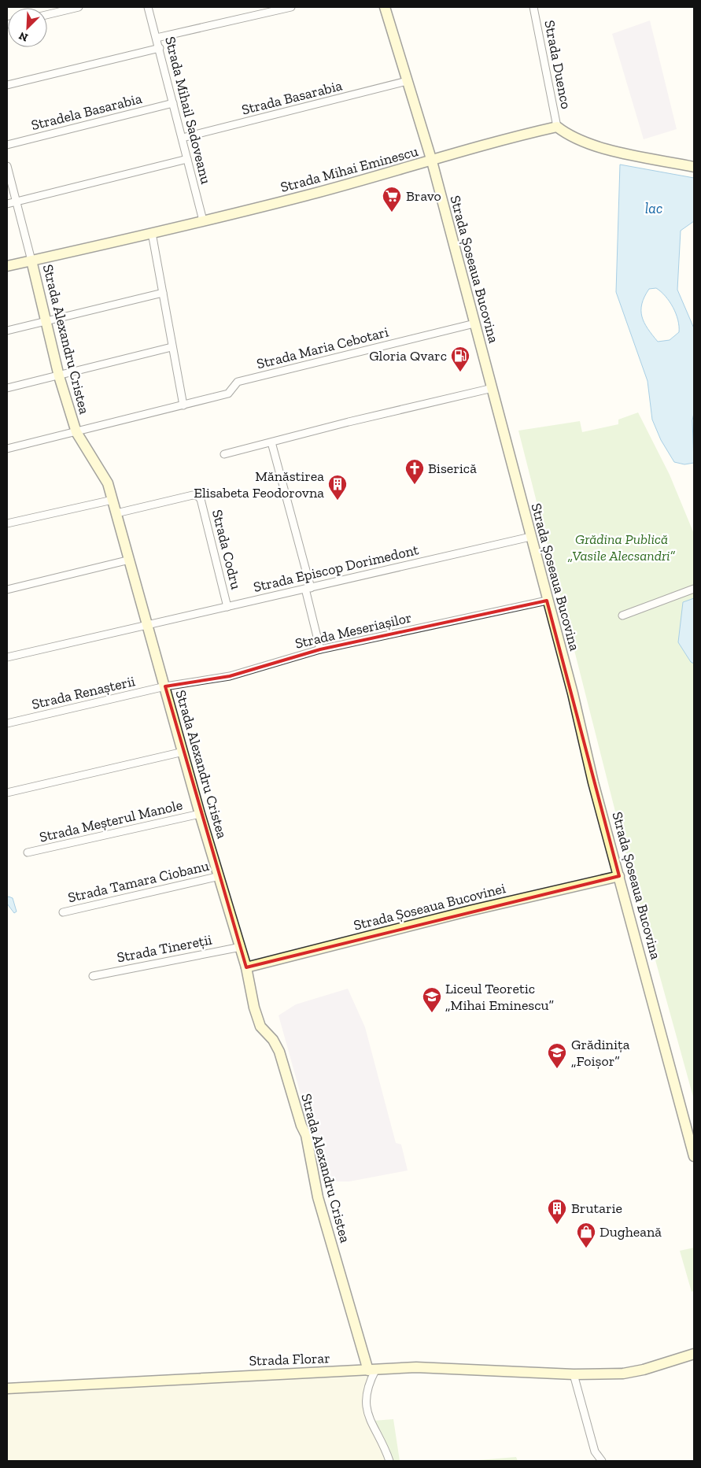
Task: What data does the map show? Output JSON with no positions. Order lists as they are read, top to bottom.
{
  "streets": {
    "street": [
      "Strada Duenco",
      "Strada Basarabia",
      "Strada Mihail Sadoveanu",
      "Stradela Basarabia",
      "Strada Mihai Eminescu",
      "Strada Șoseaua Bucovina",
      "Strada Alexandru Cristea",
      "Strada Maria Cebotari",
      "Strada Codru",
      "Strada Episcop Dorimedont",
      "Strada Meseriașilor",
      "Strada Renașterii",
      "Strada Meșterul Manole",
      "Strada Tamara Ciobanu",
      "Strada Șoseaua Bucovinei",
      "Strada Tinereții",
      "Strada Florar"
    ]
  },
  "crossings": [
    ["Strada Duenco", "Strada Mihai Eminescu"],
    ["Strada Basarabia", "Strada Mihail Sadoveanu"],
    ["Strada Basarabia", "Strada Șoseaua Bucovina"],
    ["Strada Mihail Sadoveanu", "Stradela Basarabia"],
    ["Strada Mihail Sadoveanu", "Strada Mihai Eminescu"],
    ["Strada Mihai Eminescu", "Strada Șoseaua Bucovina"],
    ["Strada Mihai Eminescu", "Strada Alexandru Cristea"],
    ["Strada Șoseaua Bucovina", "Strada Maria Cebotari"],
    ["Strada Șoseaua Bucovina", "Strada Episcop Dorimedont"],
    ["Strada Șoseaua Bucovina", "Strada Meseriașilor"],
    ["Strada Șoseaua Bucovina", "Strada Șoseaua Bucovinei"],
    ["Strada Alexandru Cristea", "Strada Maria Cebotari"],
    ["Strada Alexandru Cristea", "Strada Codru"],
    ["Strada Alexandru Cristea", "Strada Episcop Dorimedont"],
    ["Strada Alexandru Cristea", "Strada Meseriașilor"],
    ["Strada Alexandru Cristea", "Strada Renașterii"],
    ["Strada Alexandru Cristea", "Strada Meșterul Manole"],
    ["Strada Alexandru Cristea", "Strada Tamara Ciobanu"],
    ["Strada Alexandru Cristea", "Strada Șoseaua Bucovinei"],
    ["Strada Alexandru Cristea", "Strada Tinereții"],
    ["Strada Alexandru Cristea", "Strada Florar"],
    ["Strada Codru", "Strada Episcop Dorimedont"],
    ["Strada Meseriașilor", "Strada Renașterii"]
  ],
  "water": ["lac"],
  "parks": ["Grădina Publică „Vasile Alecsandri”"],
  "places": {
    "supermarket": ["Bravo"],
    "fuel station": ["Gloria Qvarc"],
    "church": ["Biserică"],
    "building": ["Mănăstirea Elisabeta Feodorovna", "Brutarie"],
    "school or university": ["Liceul Teoretic „Mihai Eminescu”", "Grădinița „Foișor”"],
    "shop": ["Dugheană"]
  },
  "north": "bottom left"
}
